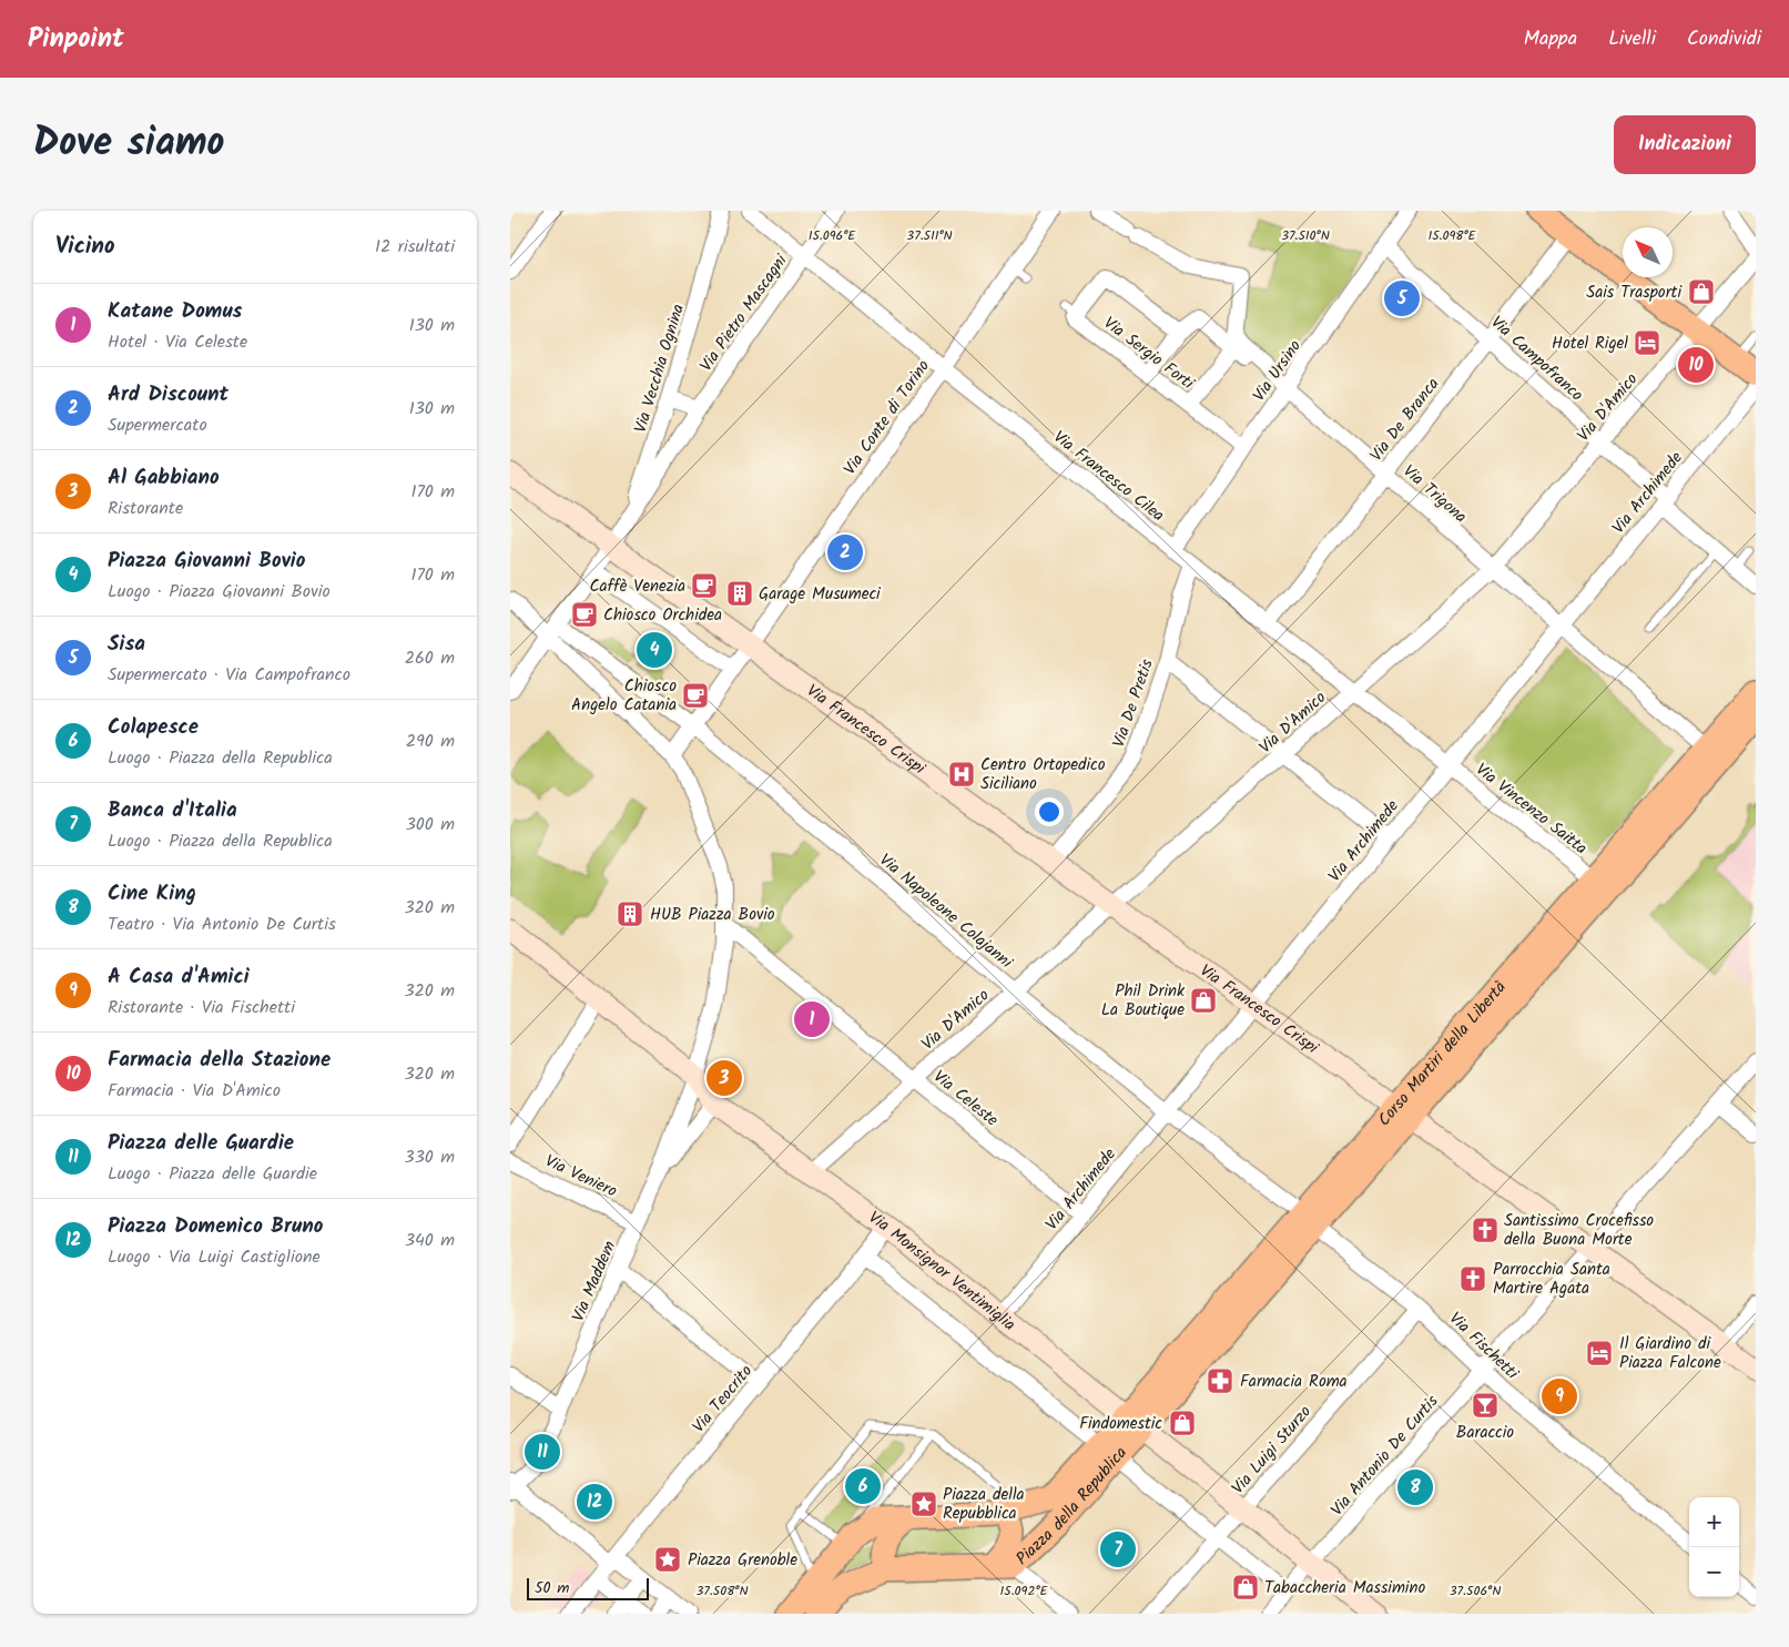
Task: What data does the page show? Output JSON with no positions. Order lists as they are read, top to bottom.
{
  "streets": {
    "main road": [
      "Via Francesco Crispi",
      "Corso Martiri della Libertà",
      "Via Monsignor Ventimiglia",
      "Piazza della Republica"
    ],
    "street": [
      "Via Pietro Mascagni",
      "Via Sergio Forti",
      "Via Campofranco",
      "Via Vecchia Ognina",
      "Via Ursino",
      "Via D'Amico",
      "Via Conte di Torino",
      "Via De Branca",
      "Via Francesco Cilea",
      "Via Archimede",
      "Via Trigona",
      "Via De Pretis",
      "Via Vincenzo Saitta",
      "Via Napoleone Colajanni",
      "Via Celeste",
      "Via Veniero",
      "Via Maddem",
      "Via Fischetti",
      "Via Teocrito",
      "Via Luigi Sturzo",
      "Via Antonio De Curtis"
    ]
  },
  "crossings": [
    ["Via Pietro Mascagni", "Via Vecchia Ognina"],
    ["Via Pietro Mascagni", "Via Francesco Cilea"],
    ["Via Pietro Mascagni", "Via Francesco Crispi"],
    ["Via Sergio Forti", "Via Ursino"],
    ["Via Campofranco", "Via Ursino"],
    ["Via Campofranco", "Via D'Amico"],
    ["Via Campofranco", "Via De Branca"],
    ["Via Campofranco", "Via Archimede"],
    ["Via Vecchia Ognina", "Via Francesco Crispi"],
    ["Via Ursino", "Via Francesco Cilea"],
    ["Via Ursino", "Via Trigona"],
    ["Via D'Amico", "Via Francesco Cilea"],
    ["Via D'Amico", "Via Trigona"],
    ["Via D'Amico", "Via Francesco Crispi"],
    ["Via D'Amico", "Via Napoleone Colajanni"],
    ["Via D'Amico", "Via Celeste"],
    ["Via D'Amico", "Via Monsignor Ventimiglia"],
    ["Via Conte di Torino", "Via Francesco Cilea"],
    ["Via Conte di Torino", "Via Francesco Crispi"],
    ["Via Conte di Torino", "Via Napoleone Colajanni"],
    ["Via De Branca", "Via Francesco Cilea"],
    ["Via De Branca", "Via Trigona"],
    ["Via Francesco Cilea", "Via Archimede"],
    ["Via Francesco Cilea", "Via De Pretis"],
    ["Via Francesco Cilea", "Via Vincenzo Saitta"],
    ["Via Archimede", "Via Trigona"],
    ["Via Archimede", "Via Francesco Crispi"],
    ["Via Archimede", "Via Vincenzo Saitta"],
    ["Via Archimede", "Via Napoleone Colajanni"],
    ["Via Archimede", "Via Celeste"],
    ["Via Archimede", "Via Monsignor Ventimiglia"],
    ["Via Archimede", "Via Fischetti"],
    ["Via Trigona", "Corso Martiri della Libertà"],
    ["Via De Pretis", "Via Francesco Crispi"],
    ["Via Francesco Crispi", "Corso Martiri della Libertà"],
    ["Via Francesco Crispi", "Via Antonio De Curtis"],
    ["Via Vincenzo Saitta", "Corso Martiri della Libertà"],
    ["Via Napoleone Colajanni", "Via Fischetti"],
    ["Corso Martiri della Libertà", "Via Monsignor Ventimiglia"],
    ["Corso Martiri della Libertà", "Via Fischetti"],
    ["Corso Martiri della Libertà", "Piazza della Republica"],
    ["Via Veniero", "Via Maddem"],
    ["Via Monsignor Ventimiglia", "Via Teocrito"],
    ["Via Monsignor Ventimiglia", "Via Luigi Sturzo"],
    ["Via Monsignor Ventimiglia", "Via Antonio De Curtis"],
    ["Via Monsignor Ventimiglia", "Piazza della Republica"],
    ["Via Fischetti", "Via Luigi Sturzo"],
    ["Via Fischetti", "Via Antonio De Curtis"]
  ],
  "places": {
    "shop": [
      "Sais Trasporti",
      "Phil Drink La Boutique",
      "Findomestic",
      "Tabaccheria Massimino"
    ],
    "hotel": ["Hotel Rigel", "Il Giardino di Piazza Falcone"],
    "cafe": ["Caffè Venezia", "Chiosco Orchidea", "Chiosco Angelo Catania"],
    "building": ["Garage Musumeci", "HUB Piazza Bovio"],
    "hospital": ["Centro Ortopedico Siciliano"],
    "church": ["Santissimo Crocefisso della Buona Morte", "Parrocchia Santa Martire Agata"],
    "pharmacy": ["Farmacia Roma"],
    "bar": ["Baraccio"],
    "place": ["Piazza della Repubblica", "Piazza Grenoble"]
  },
  "scale_bar": "50 m",
  "north": "top left",
  "page": {
    "header": "Pinpoint",
    "nav": ["Mappa", "Livelli", "Condividi"],
    "title": "Dove siamo",
    "buttons": "Indicazioni",
    "heading": ["Vicino", "12 risultati"],
    "pins": [
      "5",
      "10",
      "2",
      "4",
      "1",
      "3",
      "9",
      "11",
      "6",
      "8",
      "12",
      "7"
    ],
    "list": [
      {
        "mark": "1",
        "name": "Katane Domus",
        "note": "Hotel · Via Celeste",
        "value": "130 m"
      },
      {
        "mark": "2",
        "name": "Ard Discount",
        "note": "Supermercato",
        "value": "130 m"
      },
      {
        "mark": "3",
        "name": "Al Gabbiano",
        "note": "Ristorante",
        "value": "170 m"
      },
      {
        "mark": "4",
        "name": "Piazza Giovanni Bovio",
        "note": "Luogo · Piazza Giovanni Bovio",
        "value": "170 m"
      },
      {
        "mark": "5",
        "name": "Sisa",
        "note": "Supermercato · Via Campofranco",
        "value": "260 m"
      },
      {
        "mark": "6",
        "name": "Colapesce",
        "note": "Luogo · Piazza della Republica",
        "value": "290 m"
      },
      {
        "mark": "7",
        "name": "Banca d'Italia",
        "note": "Luogo · Piazza della Republica",
        "value": "300 m"
      },
      {
        "mark": "8",
        "name": "Cine King",
        "note": "Teatro · Via Antonio De Curtis",
        "value": "320 m"
      },
      {
        "mark": "9",
        "name": "A Casa d'Amici",
        "note": "Ristorante · Via Fischetti",
        "value": "320 m"
      },
      {
        "mark": "10",
        "name": "Farmacia della Stazione",
        "note": "Farmacia · Via D'Amico",
        "value": "320 m"
      },
      {
        "mark": "11",
        "name": "Piazza delle Guardie",
        "note": "Luogo · Piazza delle Guardie",
        "value": "330 m"
      },
      {
        "mark": "12",
        "name": "Piazza Domenico Bruno",
        "note": "Luogo · Via Luigi Castiglione",
        "value": "340 m"
      }
    ],
    "map_buttons": ["+", "−"],
    "scale": "50 m"
  },
  "coordinates": [
    "15.096°E",
    "15.098°E",
    "37.511°N",
    "37.510°N",
    "37.508°N",
    "37.506°N",
    "15.092°E"
  ]
}
